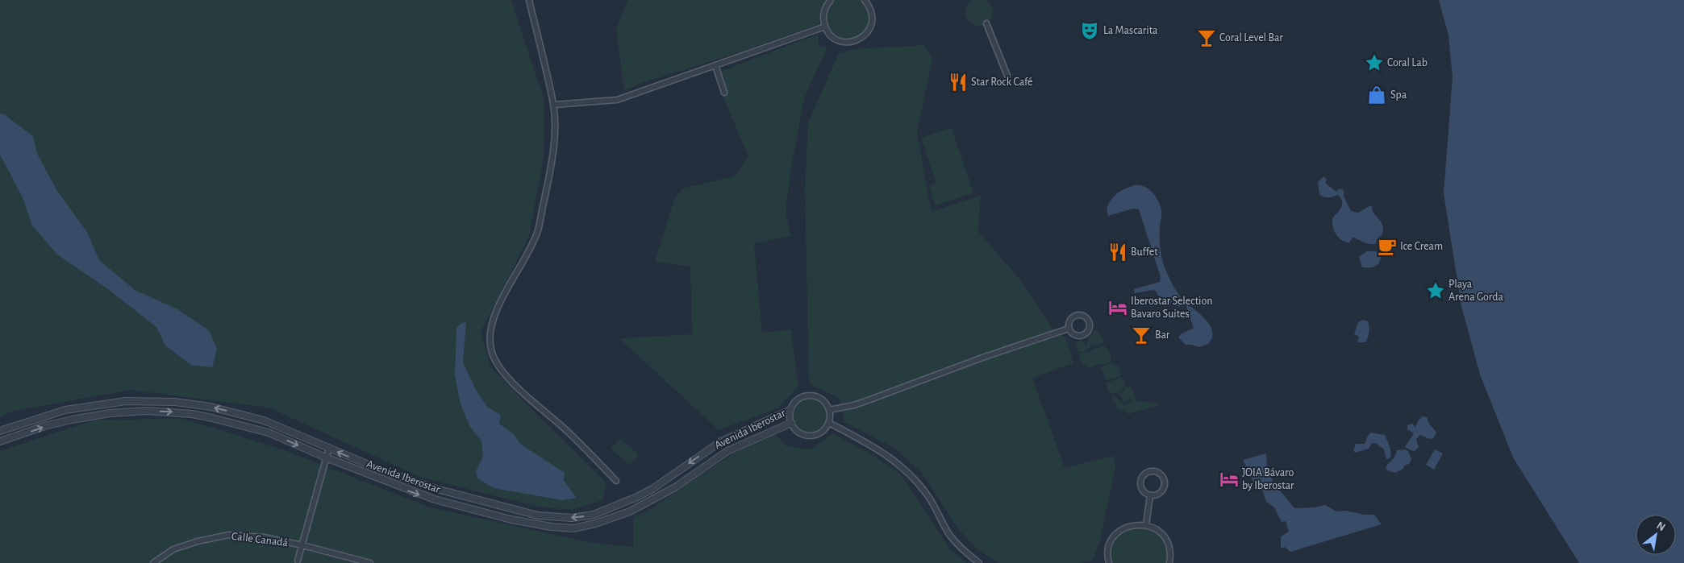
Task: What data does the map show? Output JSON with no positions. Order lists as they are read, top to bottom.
{
  "streets": {
    "street": ["Avenida Iberostar", "Calle Canadá"]
  },
  "places": {
    "theatre": ["La Mascarita"],
    "bar": ["Coral Level Bar", "Bar"],
    "place": ["Coral Lab", "Playa Arena Gorda"],
    "restaurant": ["Star Rock Café", "Buffet"],
    "shop": ["Spa"],
    "cafe": ["Ice Cream"],
    "hotel": ["Iberostar Selection Bavaro Suites", "JOIA Bávaro by Iberostar"]
  },
  "north": "top right"
}
